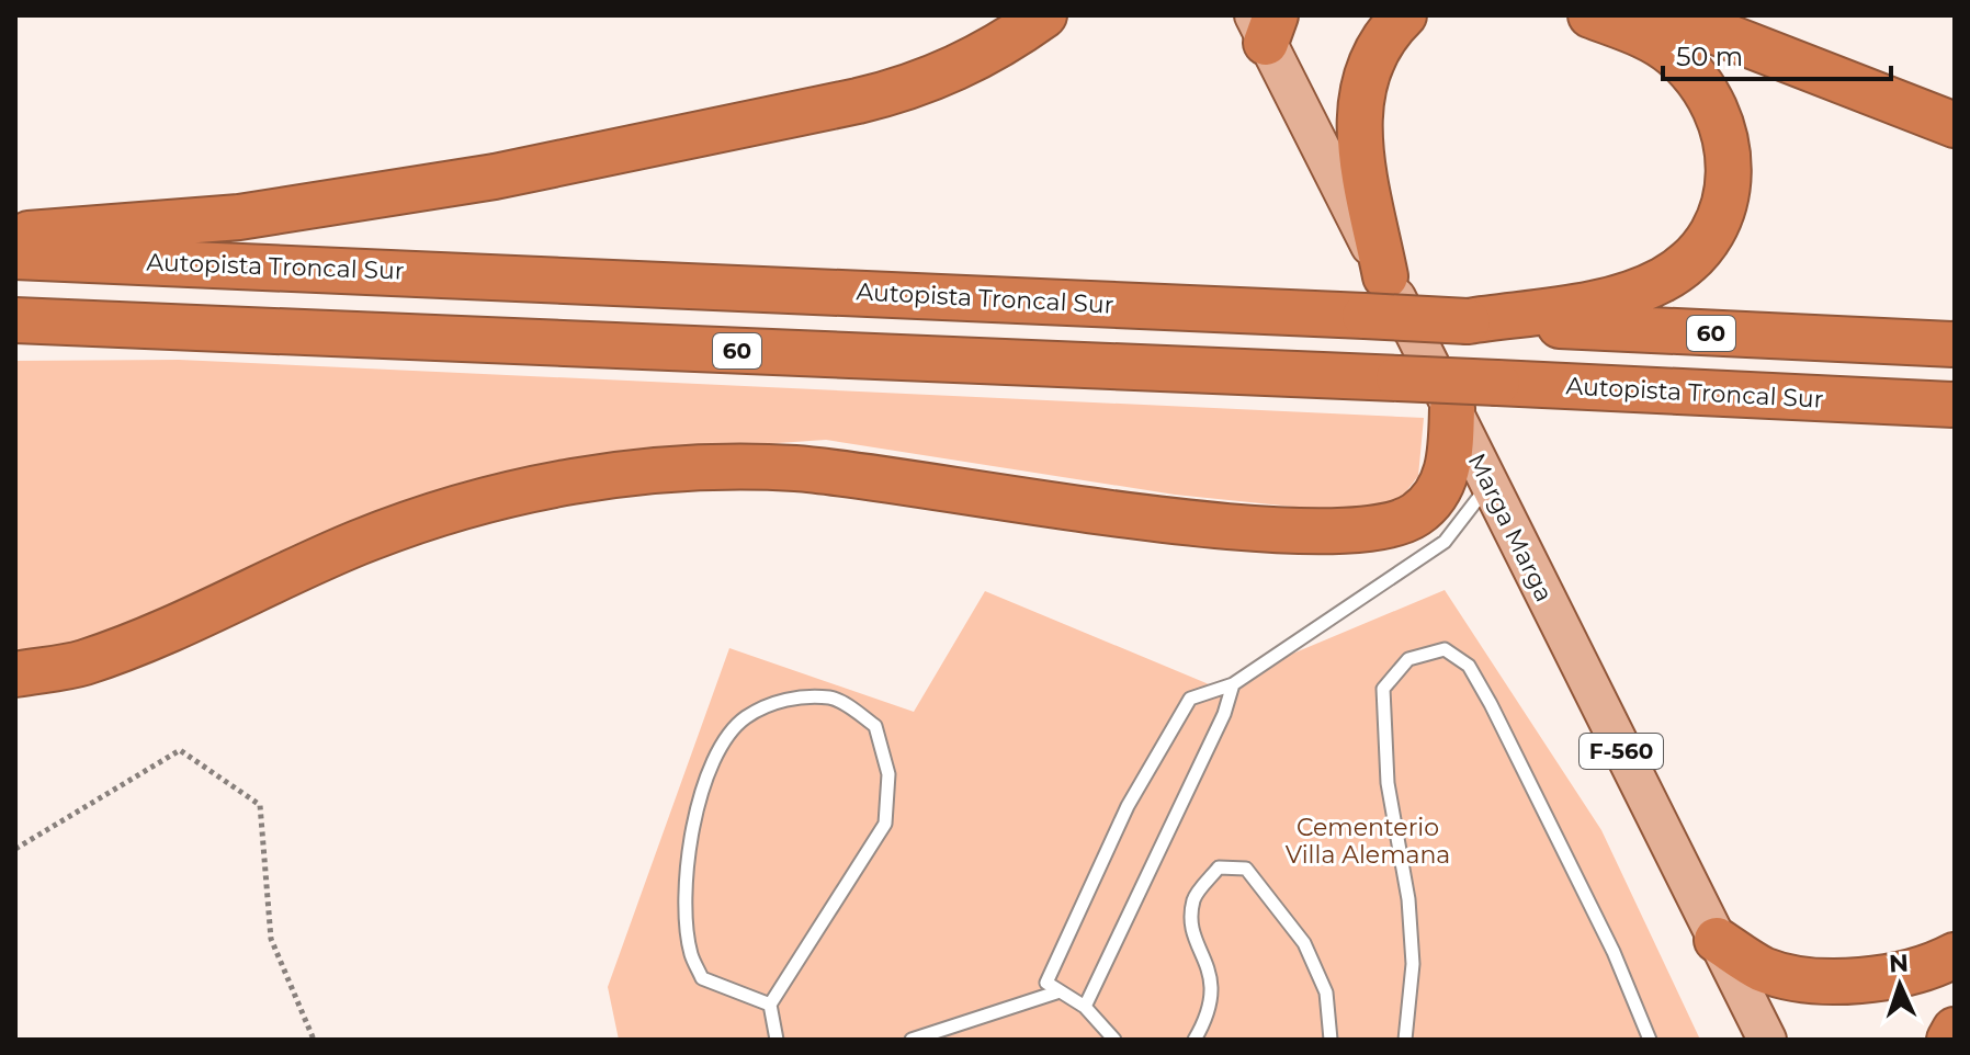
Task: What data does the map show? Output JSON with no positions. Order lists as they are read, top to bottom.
{
  "streets": {
    "highway": ["Autopista Troncal Sur", "60"],
    "main road": ["Marga Marga", "F-560"]
  },
  "parks": ["Cementerio Villa Alemana"],
  "scale_bar": "50 m",
  "north": "top"
}
